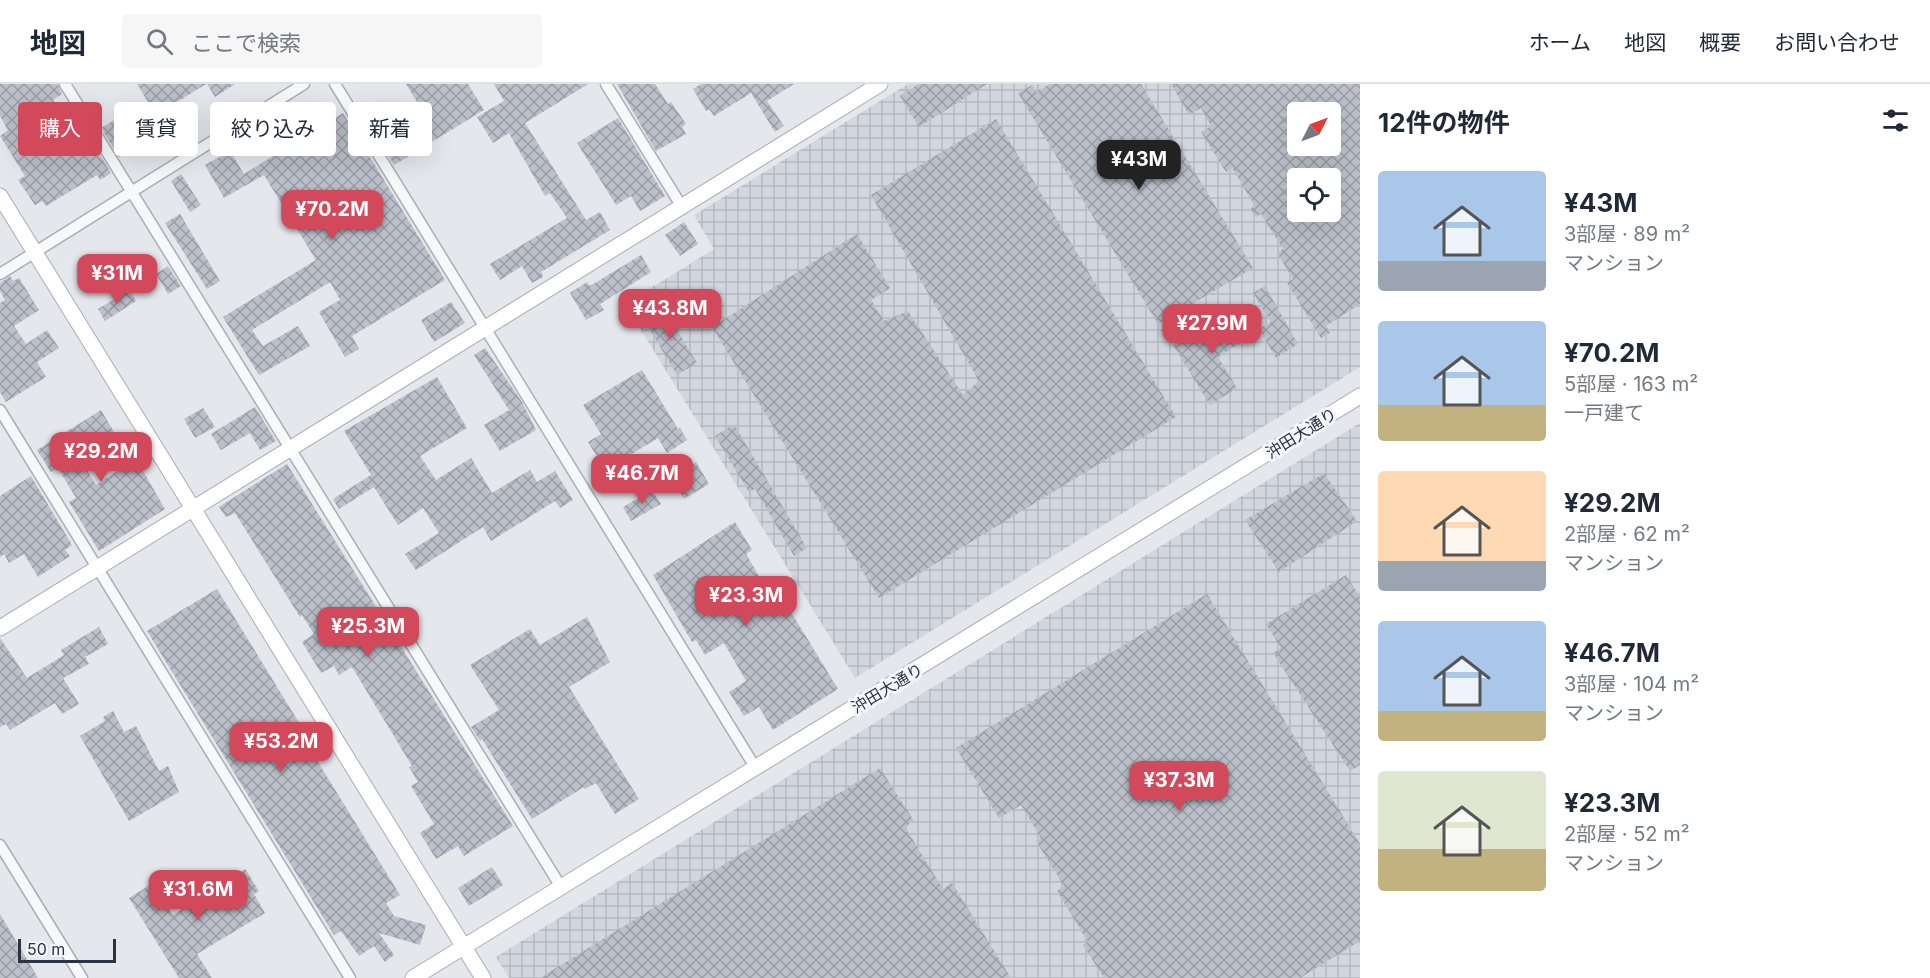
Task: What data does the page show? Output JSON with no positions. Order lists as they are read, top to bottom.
{
  "streets": {
    "street": ["沖田大通り"]
  },
  "scale_bar": "50 m",
  "north": "top right",
  "page": {
    "header": "地図",
    "search": "ここで検索",
    "nav": [
      "ホーム",
      "地図",
      "概要",
      "お問い合わせ"
    ],
    "heading": "12件の物件",
    "chip": [
      "購入",
      "賃貸",
      "絞り込み",
      "新着"
    ],
    "price": [
      "¥43M",
      "¥70.2M",
      "¥31M",
      "¥43.8M",
      "¥27.9M",
      "¥29.2M",
      "¥46.7M",
      "¥23.3M",
      "¥25.3M",
      "¥53.2M",
      "¥37.3M",
      "¥31.6M"
    ],
    "list": [
      {
        "name": "¥43M",
        "note": "3部屋 · 89 m² · マンション"
      },
      {
        "name": "¥70.2M",
        "note": "5部屋 · 163 m² · 一戸建て"
      },
      {
        "name": "¥29.2M",
        "note": "2部屋 · 62 m² · マンション"
      },
      {
        "name": "¥46.7M",
        "note": "3部屋 · 104 m² · マンション"
      },
      {
        "name": "¥23.3M",
        "note": "2部屋 · 52 m² · マンション"
      }
    ],
    "scale": "50 m"
  }
}
